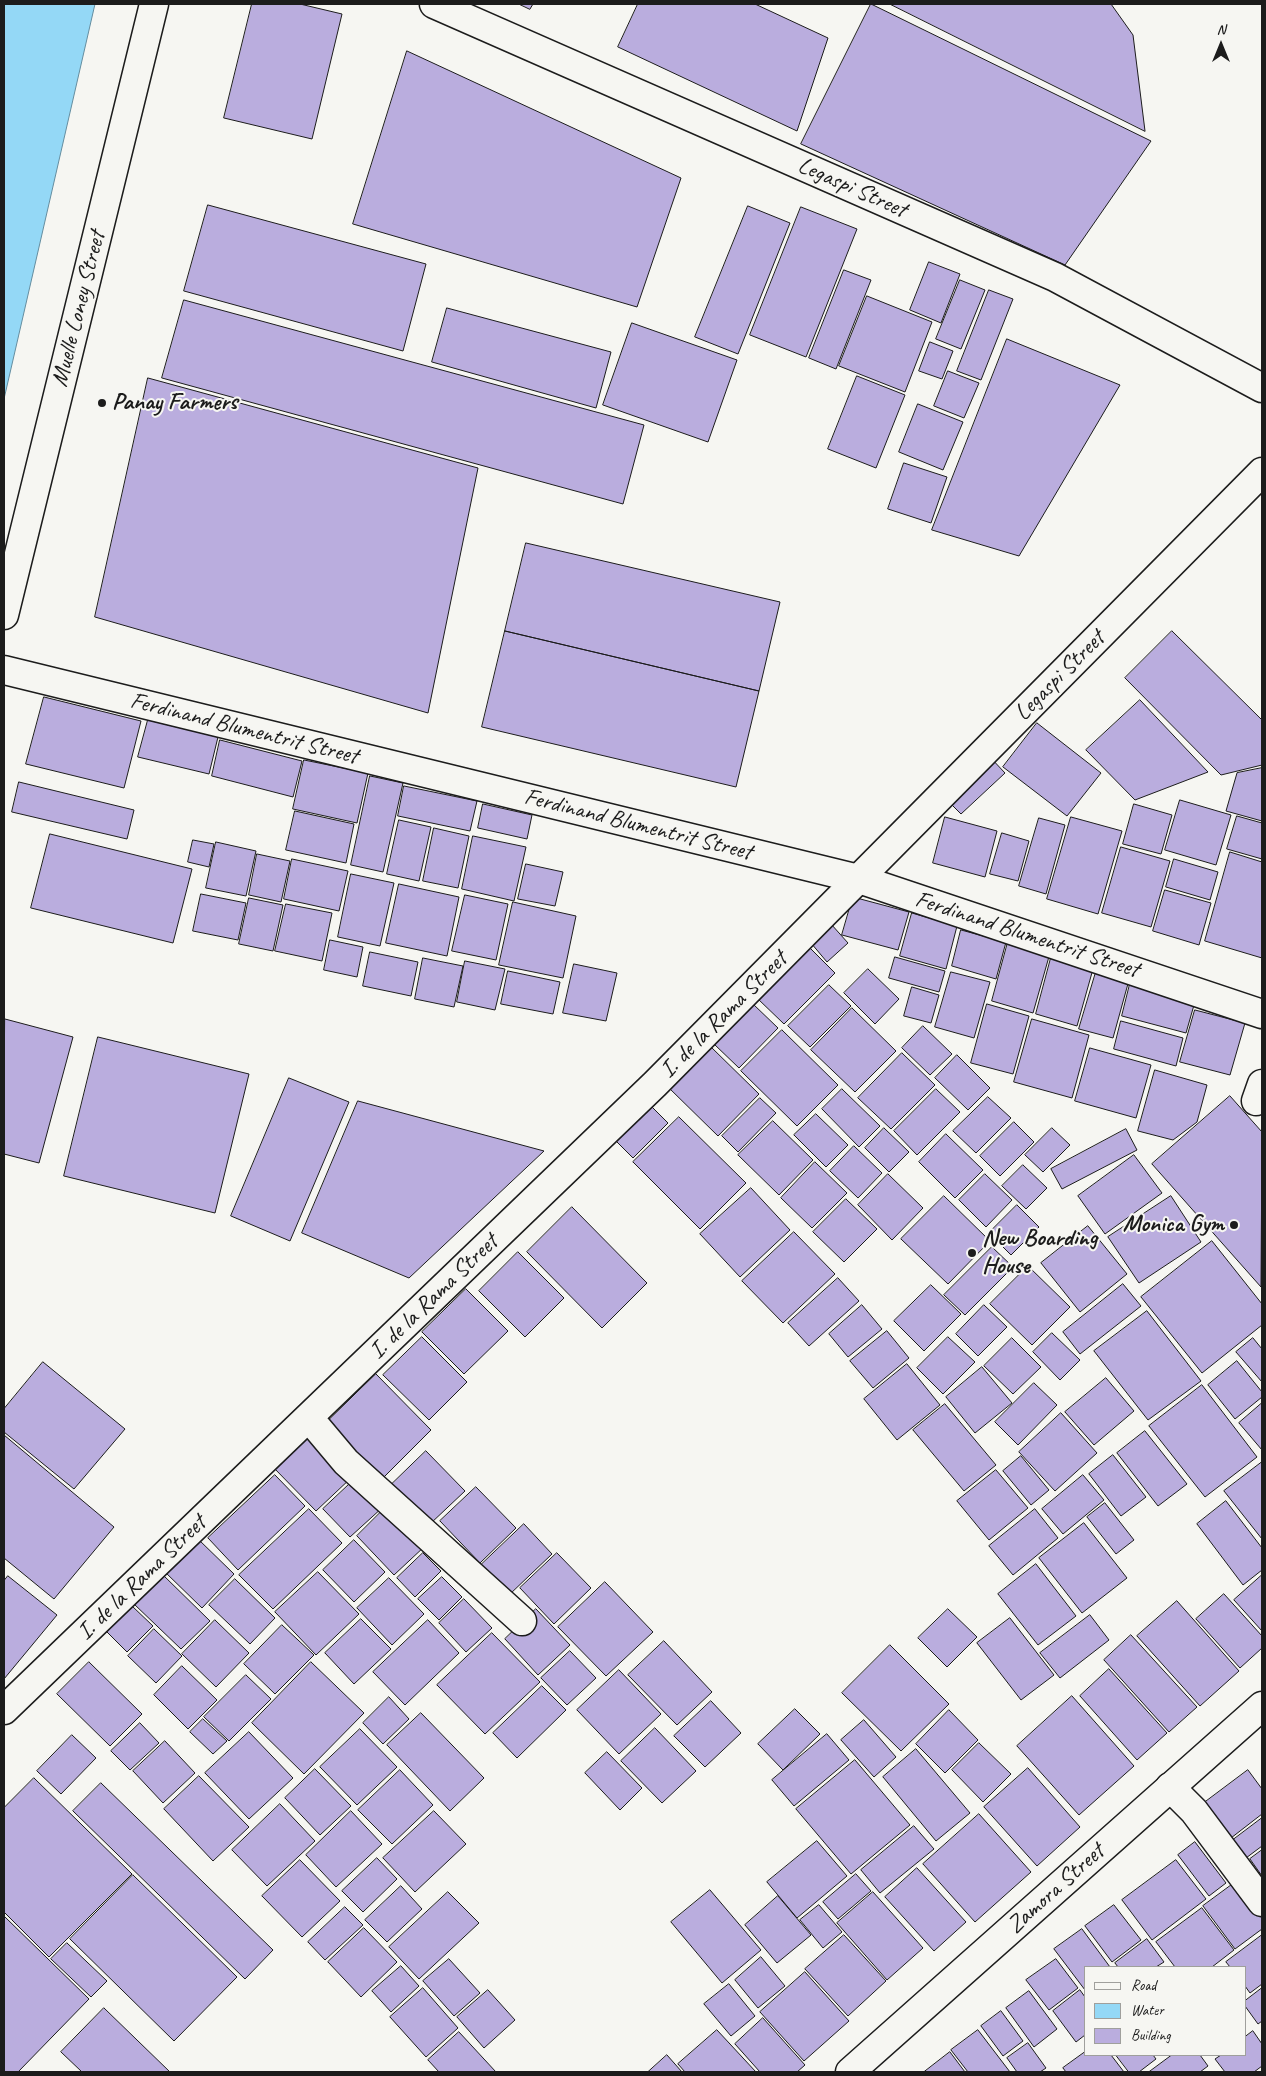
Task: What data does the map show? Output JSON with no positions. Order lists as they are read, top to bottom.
{
  "streets": {
    "street": [
      "Legaspi Street",
      "Muelle Loney Street",
      "Ferdinand Blumentrit Street",
      "I. de la Rama Street",
      "Zamora Street"
    ]
  },
  "crossings": [
    ["Legaspi Street", "Ferdinand Blumentrit Street"],
    ["Legaspi Street", "I. de la Rama Street"],
    ["Ferdinand Blumentrit Street", "I. de la Rama Street"]
  ],
  "places": ["Panay Farmers", "Monica Gym", "New Boarding House"],
  "legend": ["Road", "Water", "Building"],
  "north": "top"
}
